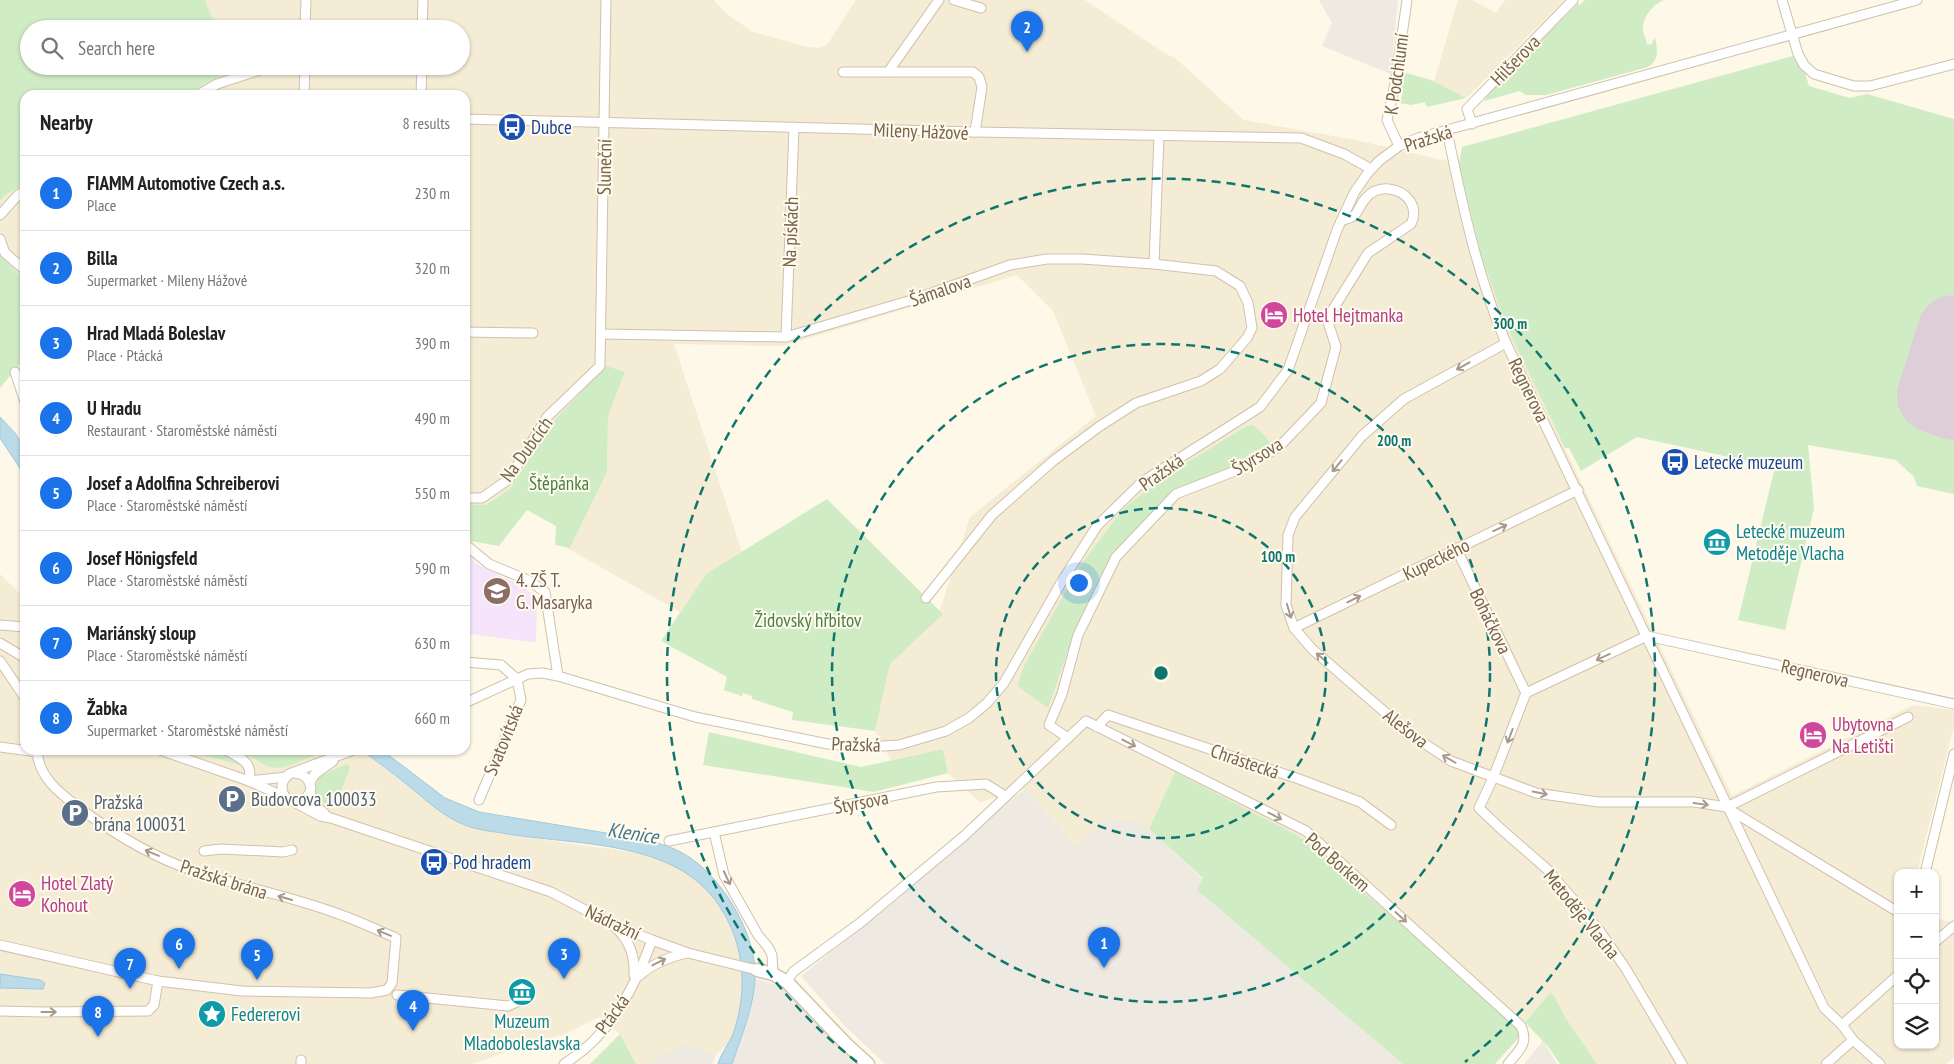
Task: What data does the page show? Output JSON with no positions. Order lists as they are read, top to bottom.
{
  "streets": {
    "street": [
      "Hilšerova",
      "K Podchlumí",
      "Mileny Hážové",
      "Pražská",
      "Sluneční",
      "Na pískách",
      "Šámalova",
      "Regnerova",
      "Na Dubcích",
      "Štyrsova",
      "Kupeckého",
      "Boháčkova",
      "Alešova",
      "Svatovítská",
      "Chrástecká",
      "Pod Borkem",
      "Pražská brána",
      "Metoděje Vlacha",
      "Nádražní",
      "Ptácká"
    ]
  },
  "crossings": [
    ["Hilšerova", "Pražská"],
    ["K Podchlumí", "Pražská"],
    ["Mileny Hážové", "Pražská"],
    ["Mileny Hážové", "Sluneční"],
    ["Mileny Hážové", "Na pískách"],
    ["Pražská", "Regnerova"],
    ["Pražská", "Štyrsova"],
    ["Pražská", "Svatovítská"],
    ["Sluneční", "Šámalova"],
    ["Sluneční", "Na Dubcích"],
    ["Na pískách", "Šámalova"],
    ["Šámalova", "Na Dubcích"],
    ["Regnerova", "Kupeckého"],
    ["Regnerova", "Alešova"],
    ["Štyrsova", "Pod Borkem"],
    ["Kupeckého", "Boháčkova"],
    ["Kupeckého", "Alešova"],
    ["Alešova", "Metoděje Vlacha"],
    ["Chrástecká", "Pod Borkem"],
    ["Nádražní", "Ptácká"]
  ],
  "one_way": ["Kupeckého", "Pod Borkem"],
  "water": ["Klenice"],
  "parks": ["Štěpánka", "Židovský hřbitov"],
  "places": {
    "bus stop": ["Dubce", "Letecké muzeum", "Pod hradem"],
    "hotel": ["Hotel Hejtmanka", "Ubytovna Na Letišti", "Hotel Zlatý Kohout"],
    "museum": ["Letecké muzeum Metoděje Vlacha", "Muzeum Mladoboleslavska"],
    "school or university": ["4. ZŠ T. G. Masaryka"],
    "parking": ["Budovcova 100033", "Pražská brána 100031"],
    "place": ["Federerovi"]
  },
  "page": {
    "pins": [
      "2",
      "1",
      "6",
      "3",
      "5",
      "7",
      "4",
      "8"
    ],
    "search": "Search here",
    "heading": ["Nearby", "8 results"],
    "list": [
      {
        "mark": "1",
        "name": "FIAMM Automotive Czech a.s.",
        "note": "Place",
        "value": "230 m"
      },
      {
        "mark": "2",
        "name": "Billa",
        "note": "Supermarket · Mileny Hážové",
        "value": "320 m"
      },
      {
        "mark": "3",
        "name": "Hrad Mladá Boleslav",
        "note": "Place · Ptácká",
        "value": "390 m"
      },
      {
        "mark": "4",
        "name": "U Hradu",
        "note": "Restaurant · Staroměstské náměstí",
        "value": "490 m"
      },
      {
        "mark": "5",
        "name": "Josef a Adolfina Schreiberovi",
        "note": "Place · Staroměstské náměstí",
        "value": "550 m"
      },
      {
        "mark": "6",
        "name": "Josef Hönigsfeld",
        "note": "Place · Staroměstské náměstí",
        "value": "590 m"
      },
      {
        "mark": "7",
        "name": "Mariánský sloup",
        "note": "Place · Staroměstské náměstí",
        "value": "630 m"
      },
      {
        "mark": "8",
        "name": "Žabka",
        "note": "Supermarket · Staroměstské náměstí",
        "value": "660 m"
      }
    ],
    "map_buttons": ["+", "−"]
  },
  "rings": ["300 m", "200 m", "100 m"]
}
